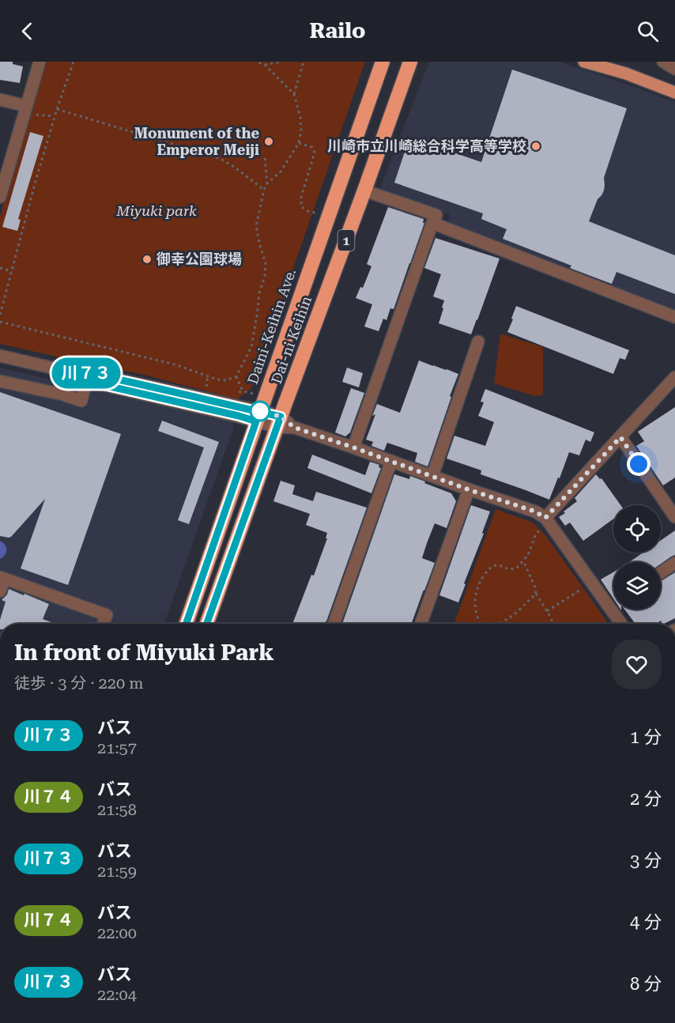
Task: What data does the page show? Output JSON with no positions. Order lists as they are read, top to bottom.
{
  "streets": {
    "highway": ["1", "Daini-Keihin Ave.", "Dai-ni Keihin"]
  },
  "parks": ["Miyuki park"],
  "places": ["Monument of the Emperor Meiji", "川崎市立川崎総合科学高等学校", "御幸公園球場"],
  "lines": ["bus line 川７３"],
  "page": {
    "header": "Railo",
    "on_map": "川７３",
    "heading": ["In front of Miyuki Park", "徒歩 · 3 分 · 220 m"],
    "list": [
      {
        "mark": "川７３",
        "name": "バス",
        "note": "21:57",
        "value": "1 分"
      },
      {
        "mark": "川７４",
        "name": "バス",
        "note": "21:58",
        "value": "2 分"
      },
      {
        "mark": "川７３",
        "name": "バス",
        "note": "21:59",
        "value": "3 分"
      },
      {
        "mark": "川７４",
        "name": "バス",
        "note": "22:00",
        "value": "4 分"
      },
      {
        "mark": "川７３",
        "name": "バス",
        "note": "22:04",
        "value": "8 分"
      }
    ]
  }
}
